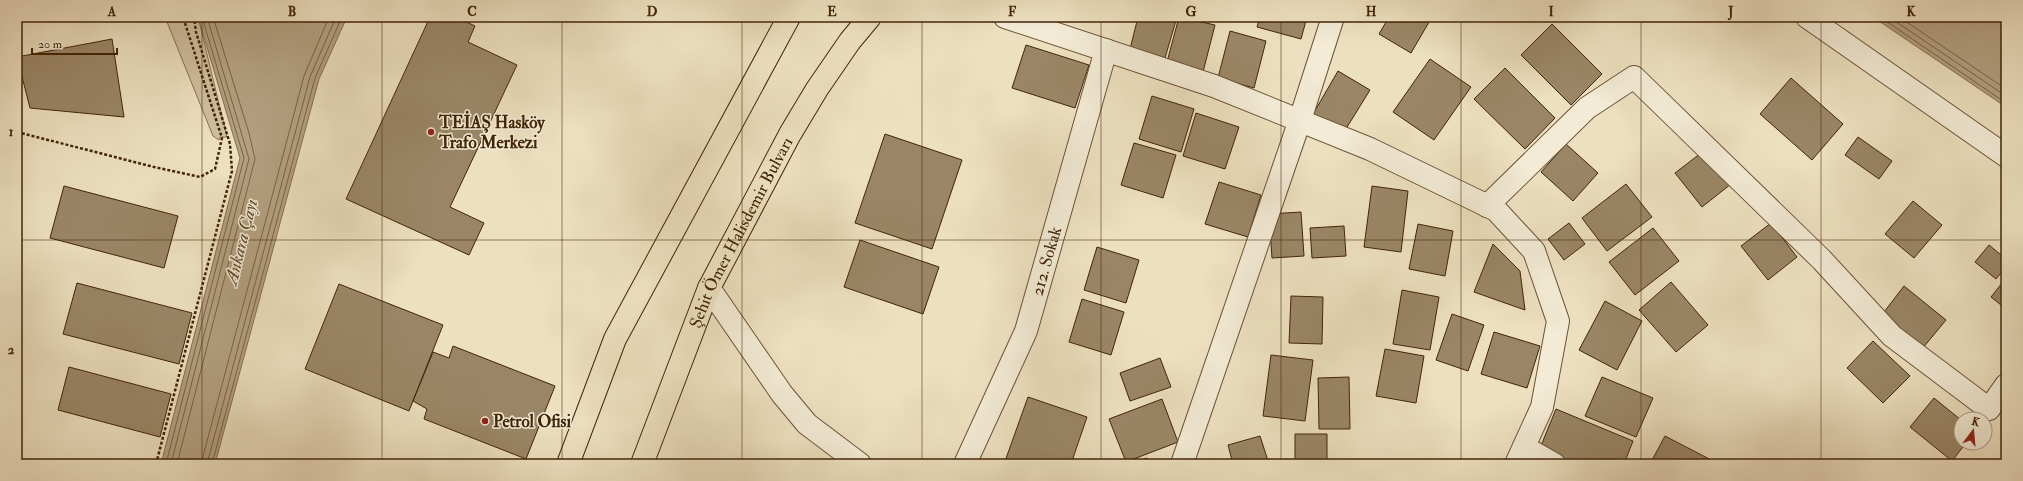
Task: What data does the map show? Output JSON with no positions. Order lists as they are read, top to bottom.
{
  "streets": {
    "highway": ["Şehit Ömer Halisdemir Bulvarı"],
    "street": ["212. Sokak"]
  },
  "water": ["Ankara Çayı"],
  "places": ["TEİAŞ Hasköy Trafo Merkezi", "Petrol Ofisi"],
  "scale_bar": "20 m",
  "north": "top",
  "grid": {
    "columns": [
      "A",
      "B",
      "C",
      "D",
      "E",
      "F",
      "G",
      "H",
      "I",
      "J",
      "K"
    ],
    "rows": ["1", "2"]
  }
}
